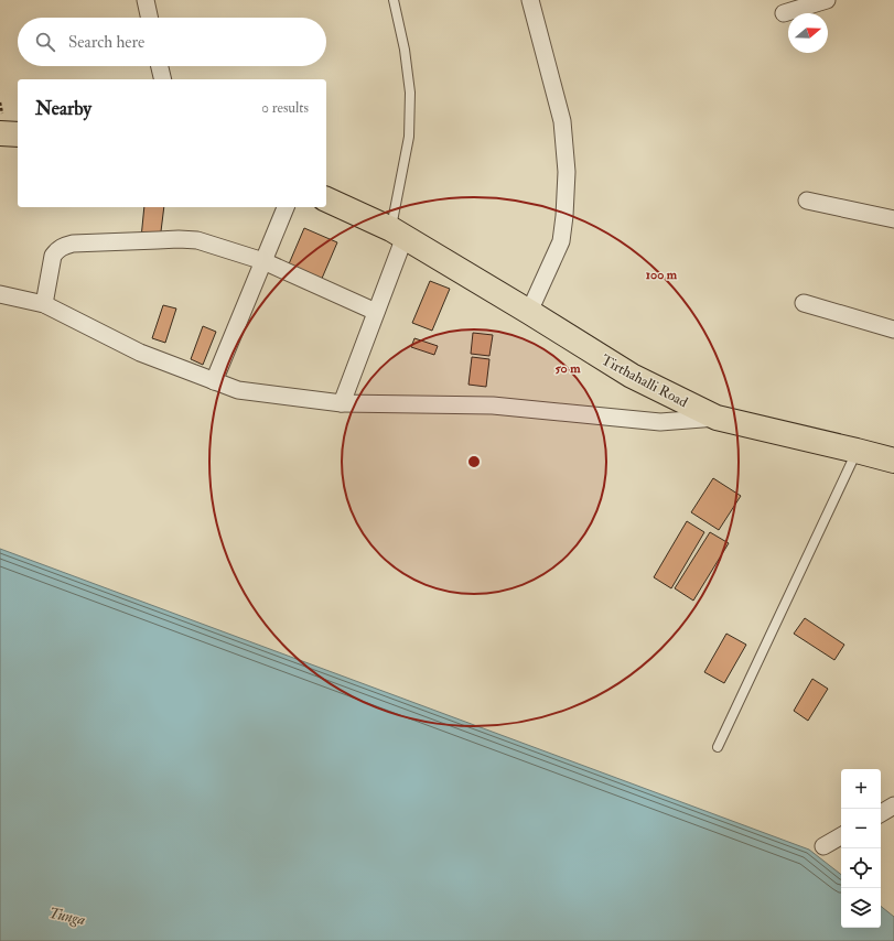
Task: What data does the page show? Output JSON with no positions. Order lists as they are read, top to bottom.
{
  "streets": {
    "highway": ["Tirthahalli Road"]
  },
  "water": ["Tunga"],
  "north": "right",
  "page": {
    "search": "Search here",
    "heading": ["Nearby", "0 results"],
    "map_buttons": ["+", "−"]
  },
  "rings": ["100 m", "50 m"]
}
